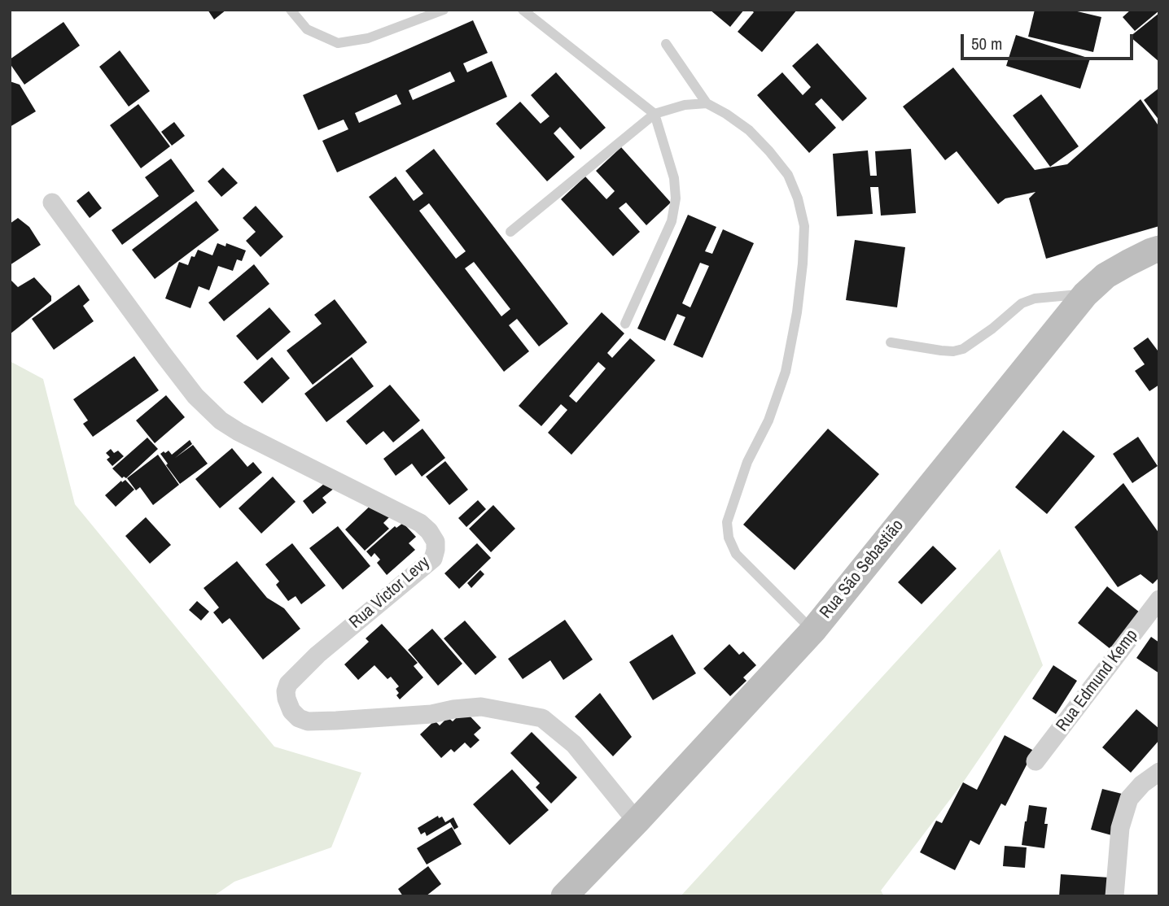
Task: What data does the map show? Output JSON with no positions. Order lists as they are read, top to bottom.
{
  "streets": {
    "street": ["Rua São Sebastião", "Rua Victor Levy", "Rua Edmund Kemp"]
  },
  "crossings": [
    ["Rua São Sebastião", "Rua Victor Levy"]
  ],
  "scale_bar": "50 m"
}
